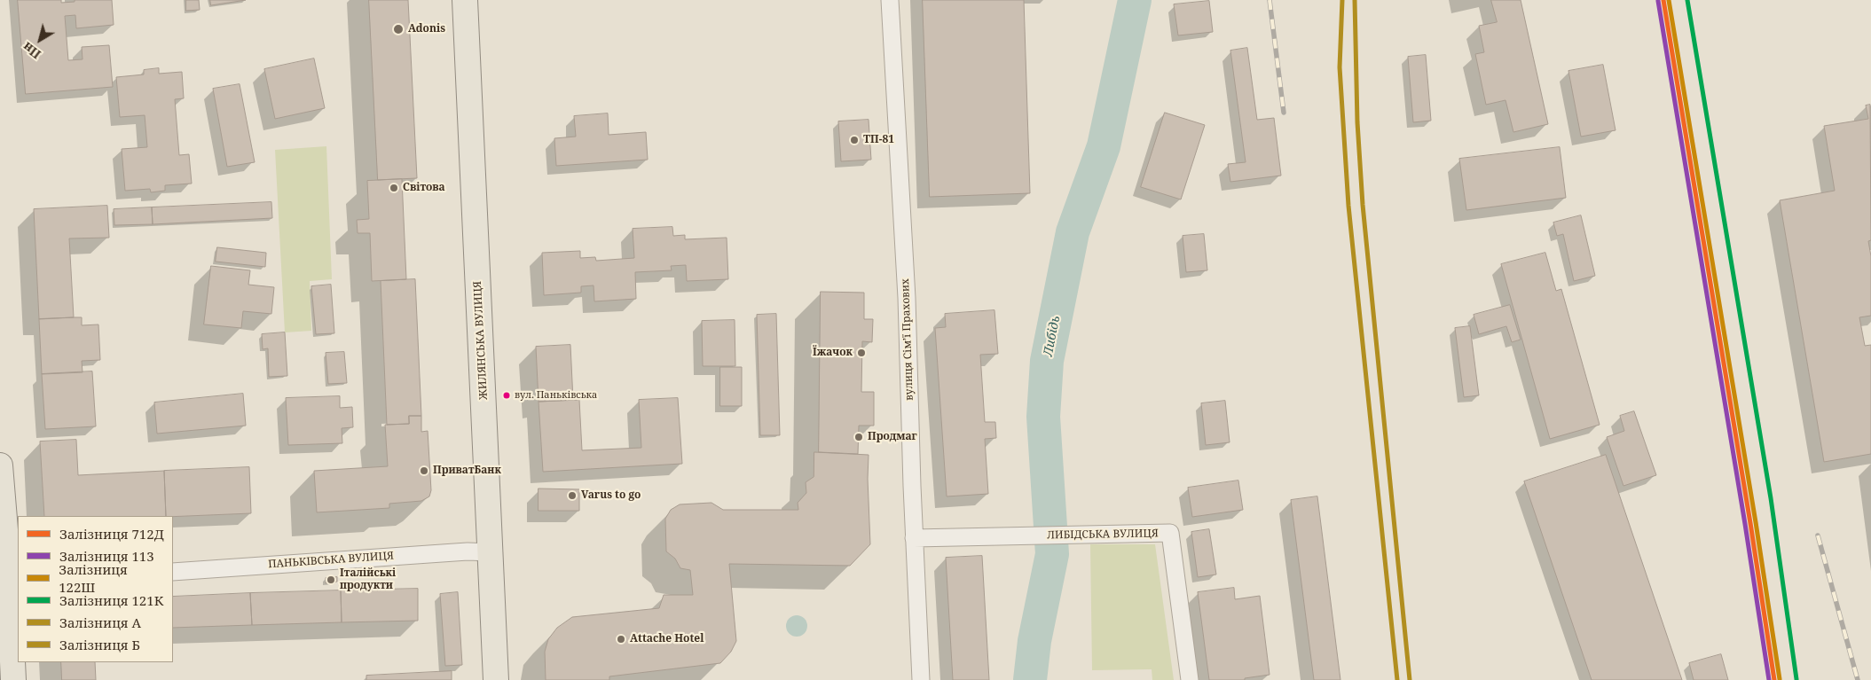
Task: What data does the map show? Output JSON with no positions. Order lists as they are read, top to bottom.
{
  "streets": {
    "main road": ["ЖИЛЯНСЬКА ВУЛИЦЯ"],
    "street": ["вулиця Сімʼї Прахових", "ЛИБІДСЬКА ВУЛИЦЯ", "ПАНЬКІВСЬКА ВУЛИЦЯ"]
  },
  "crossings": [
    ["вулиця Сімʼї Прахових", "ЛИБІДСЬКА ВУЛИЦЯ"],
    ["ЖИЛЯНСЬКА ВУЛИЦЯ", "ПАНЬКІВСЬКА ВУЛИЦЯ"]
  ],
  "water": ["Либідь"],
  "places": [
    "Adonis",
    "ТП-81",
    "Світова",
    "Їжачок",
    "вул. Паньківська",
    "Продмаг",
    "ПриватБанк",
    "Varus to go",
    "Італійські продукти",
    "Attache Hotel"
  ],
  "lines": [
    "rail line 712Д",
    "rail line 122Ш",
    "rail line 121К",
    "rail line A",
    "rail line Б",
    "rail line 113"
  ],
  "legend": [
    "Залізниця 712Д",
    "Залізниця 113",
    "Залізниця 122Ш",
    "Залізниця 121К",
    "Залізниця A",
    "Залізниця Б"
  ],
  "north": "bottom left"
}
